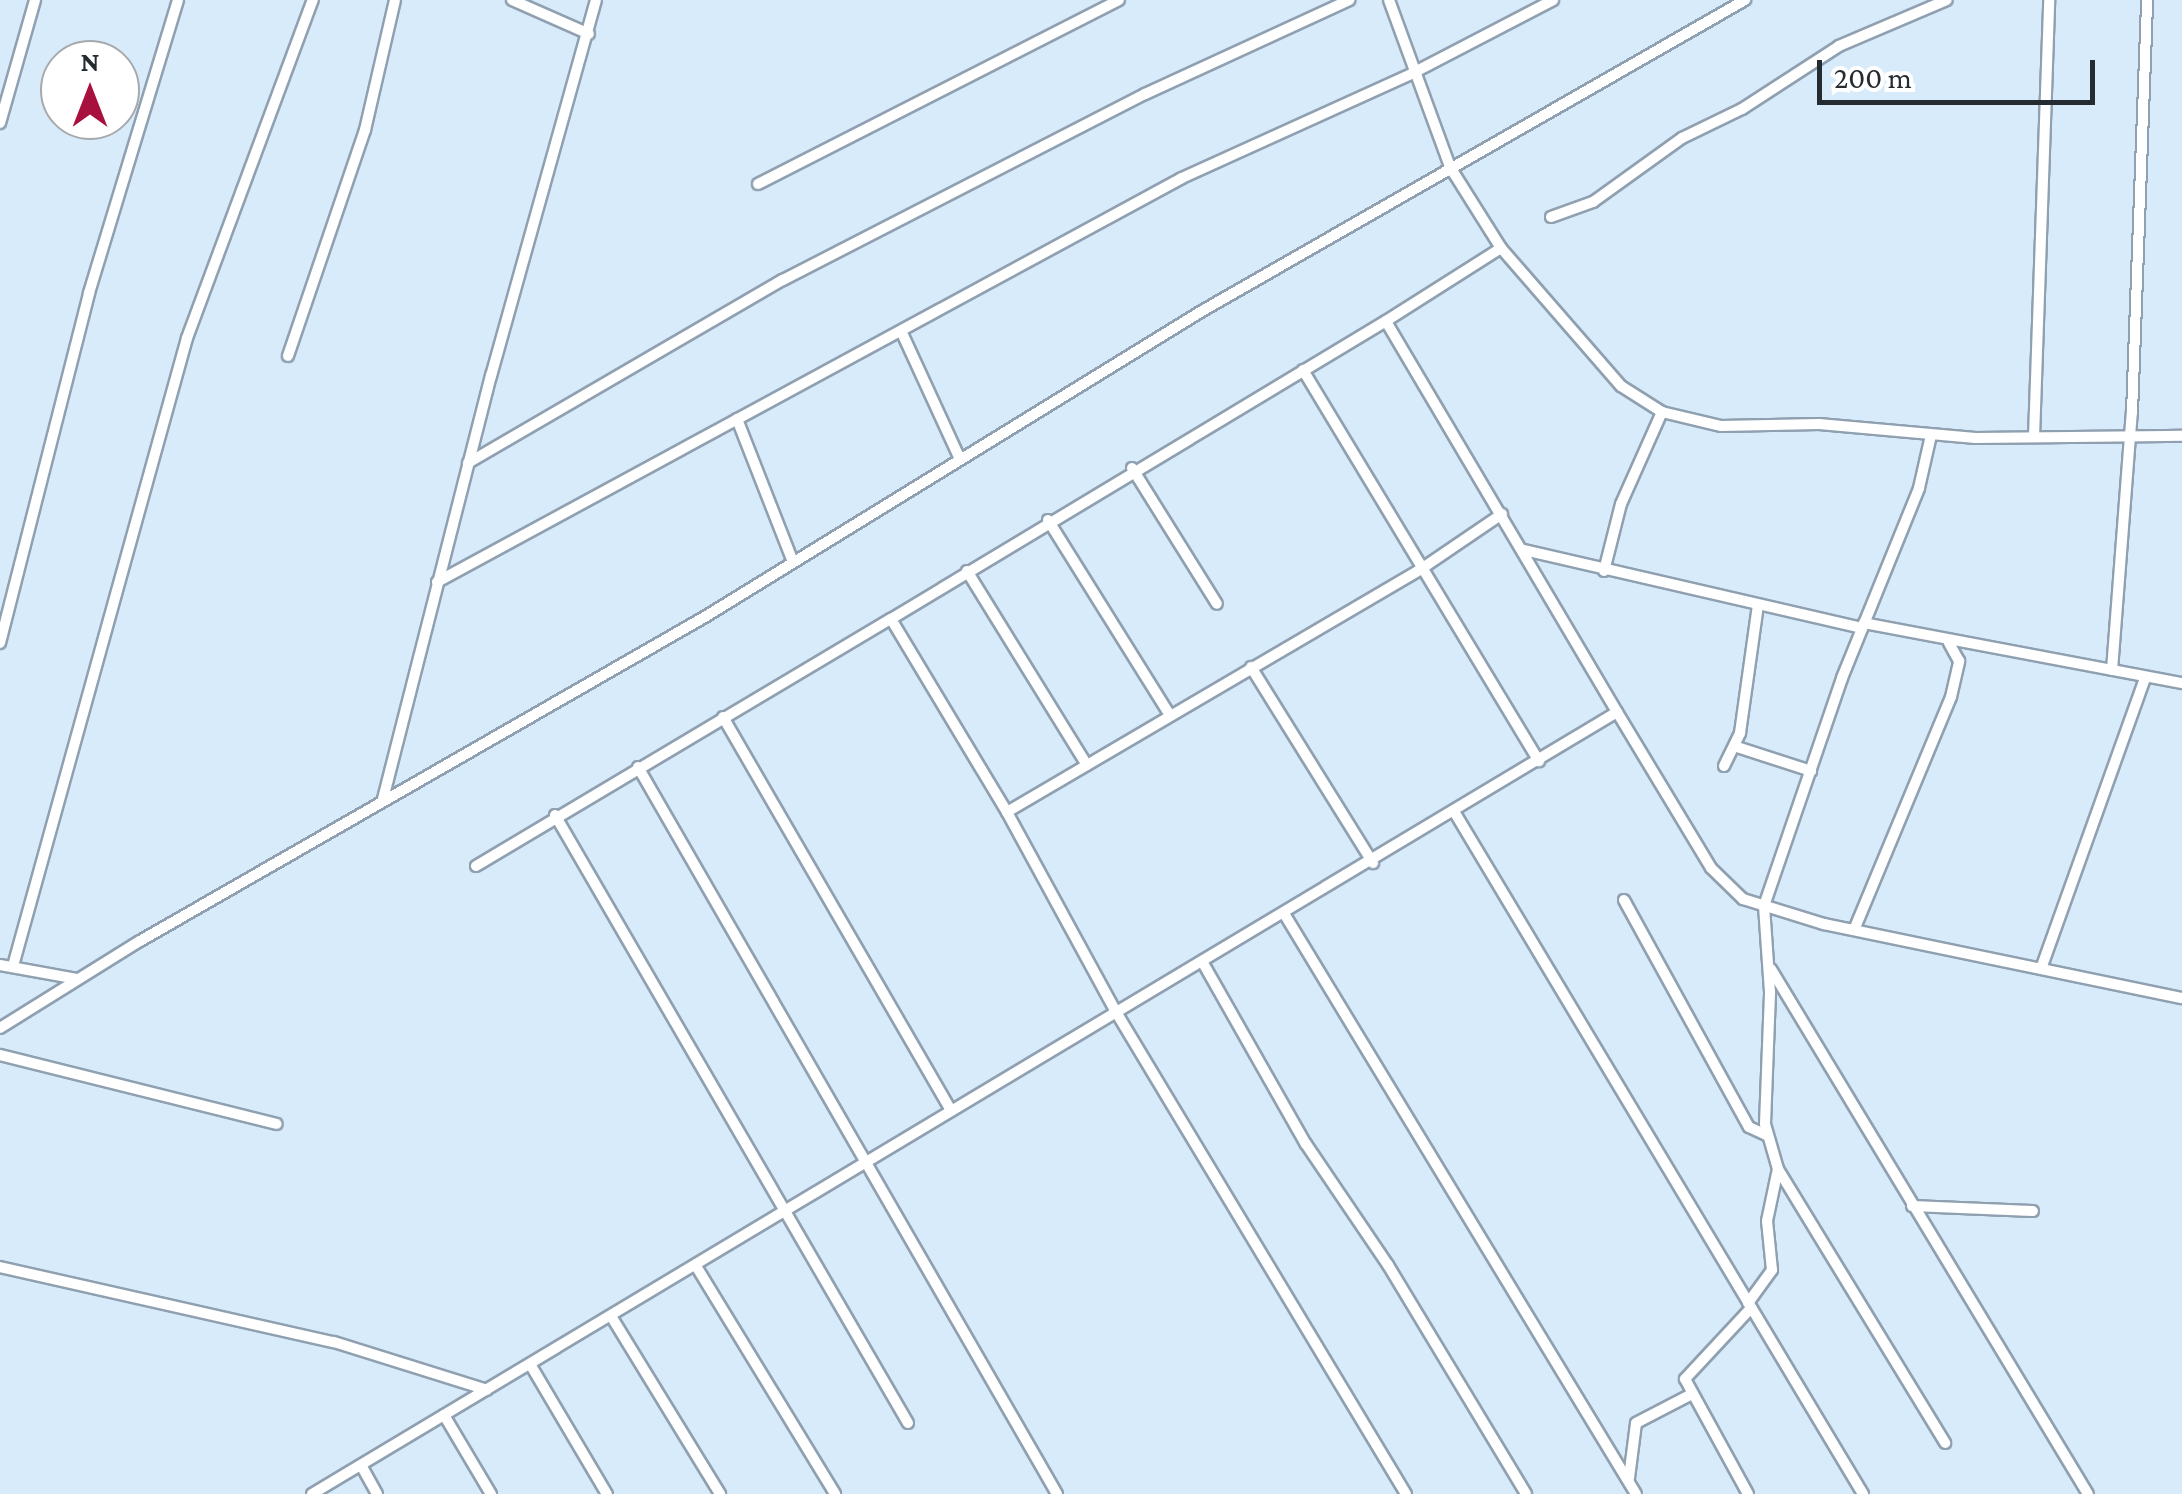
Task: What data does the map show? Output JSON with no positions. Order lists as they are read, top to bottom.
{
  "scale_bar": "200 m",
  "north": "top"
}
